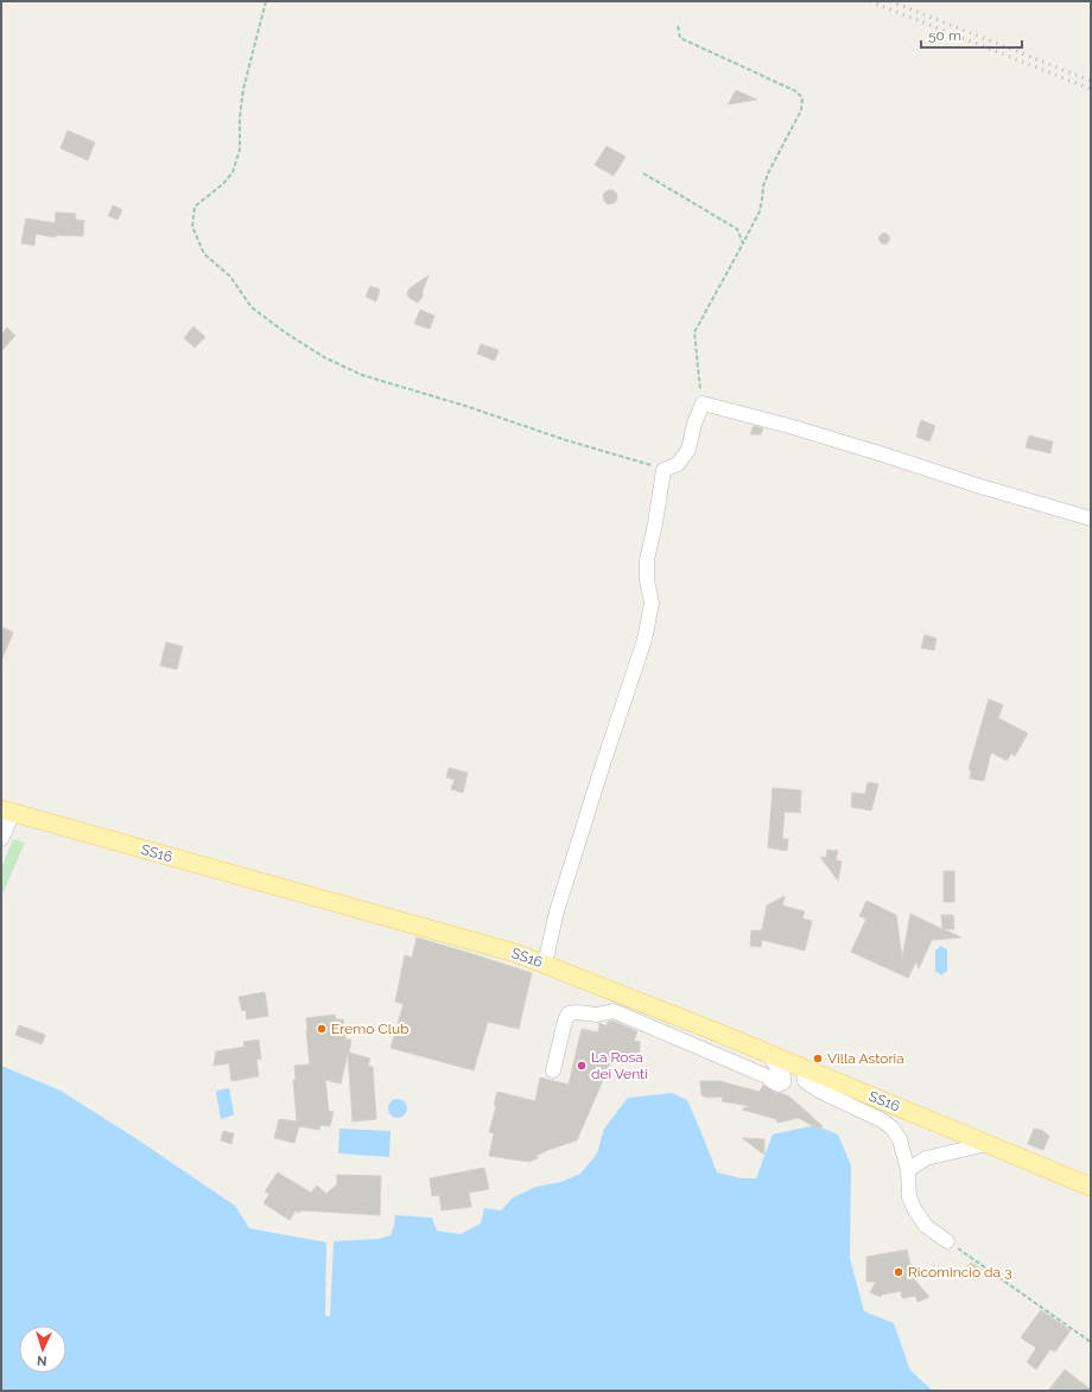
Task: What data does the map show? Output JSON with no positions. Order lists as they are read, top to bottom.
{
  "streets": {
    "main road": ["SS16"]
  },
  "places": [
    "Eremo Club",
    "Villa Astoria",
    "La Rosa dei Venti",
    "Ricomincio da 3"
  ],
  "scale_bar": "50 m",
  "north": "bottom"
}
